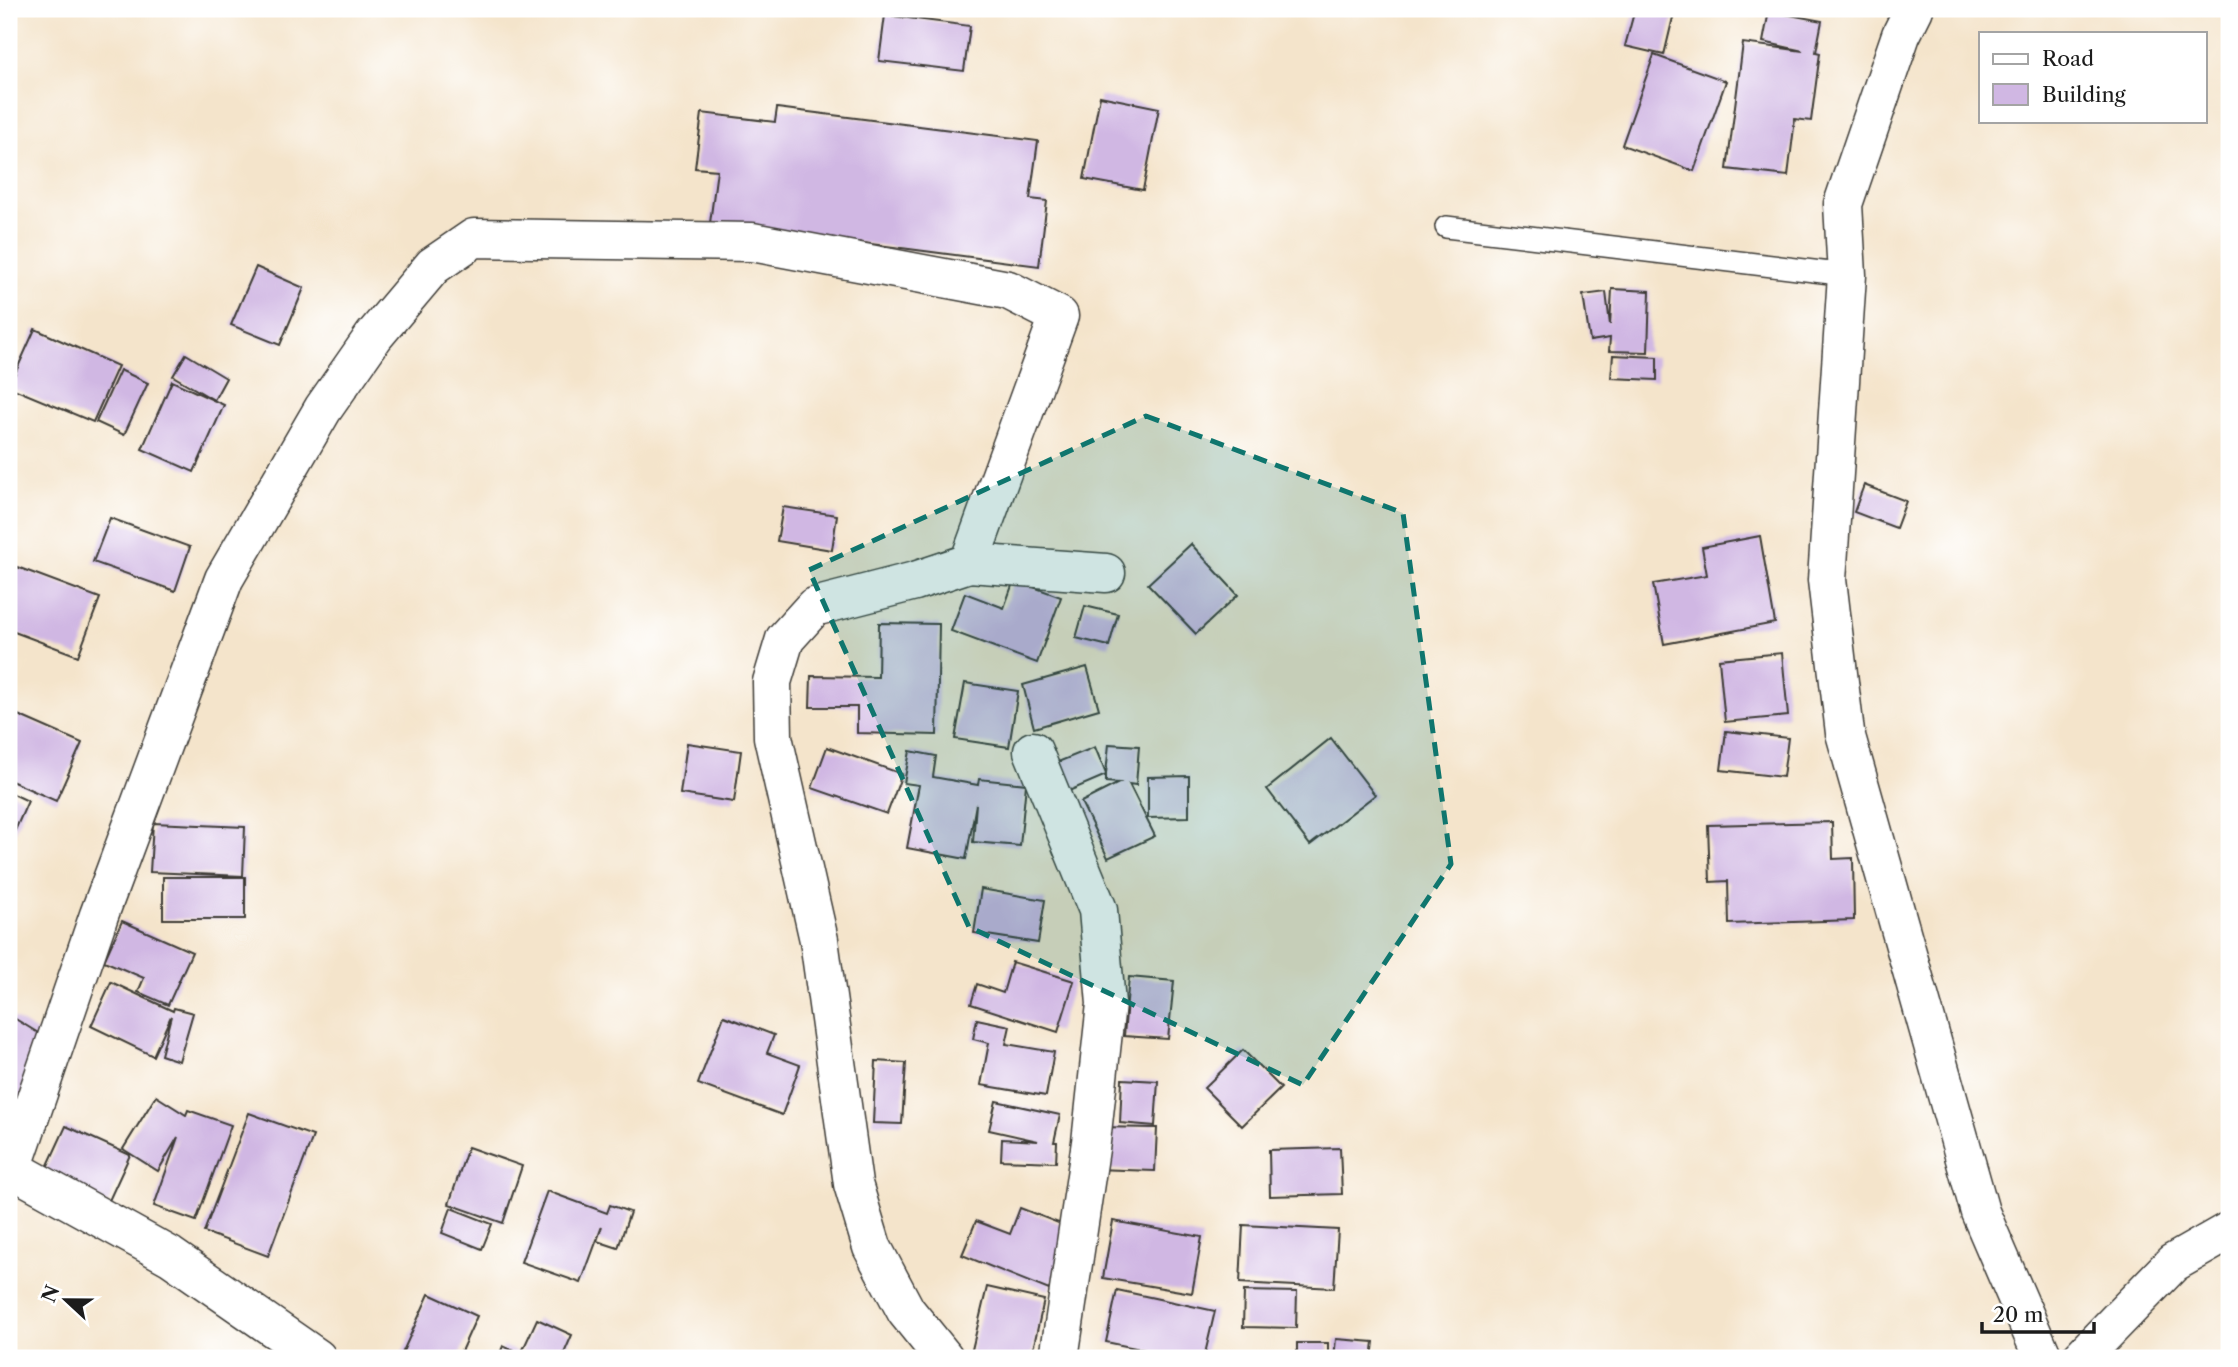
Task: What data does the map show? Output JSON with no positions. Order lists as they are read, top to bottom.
{
  "legend": ["Road", "Building"],
  "scale_bar": "20 m",
  "north": "left"
}
